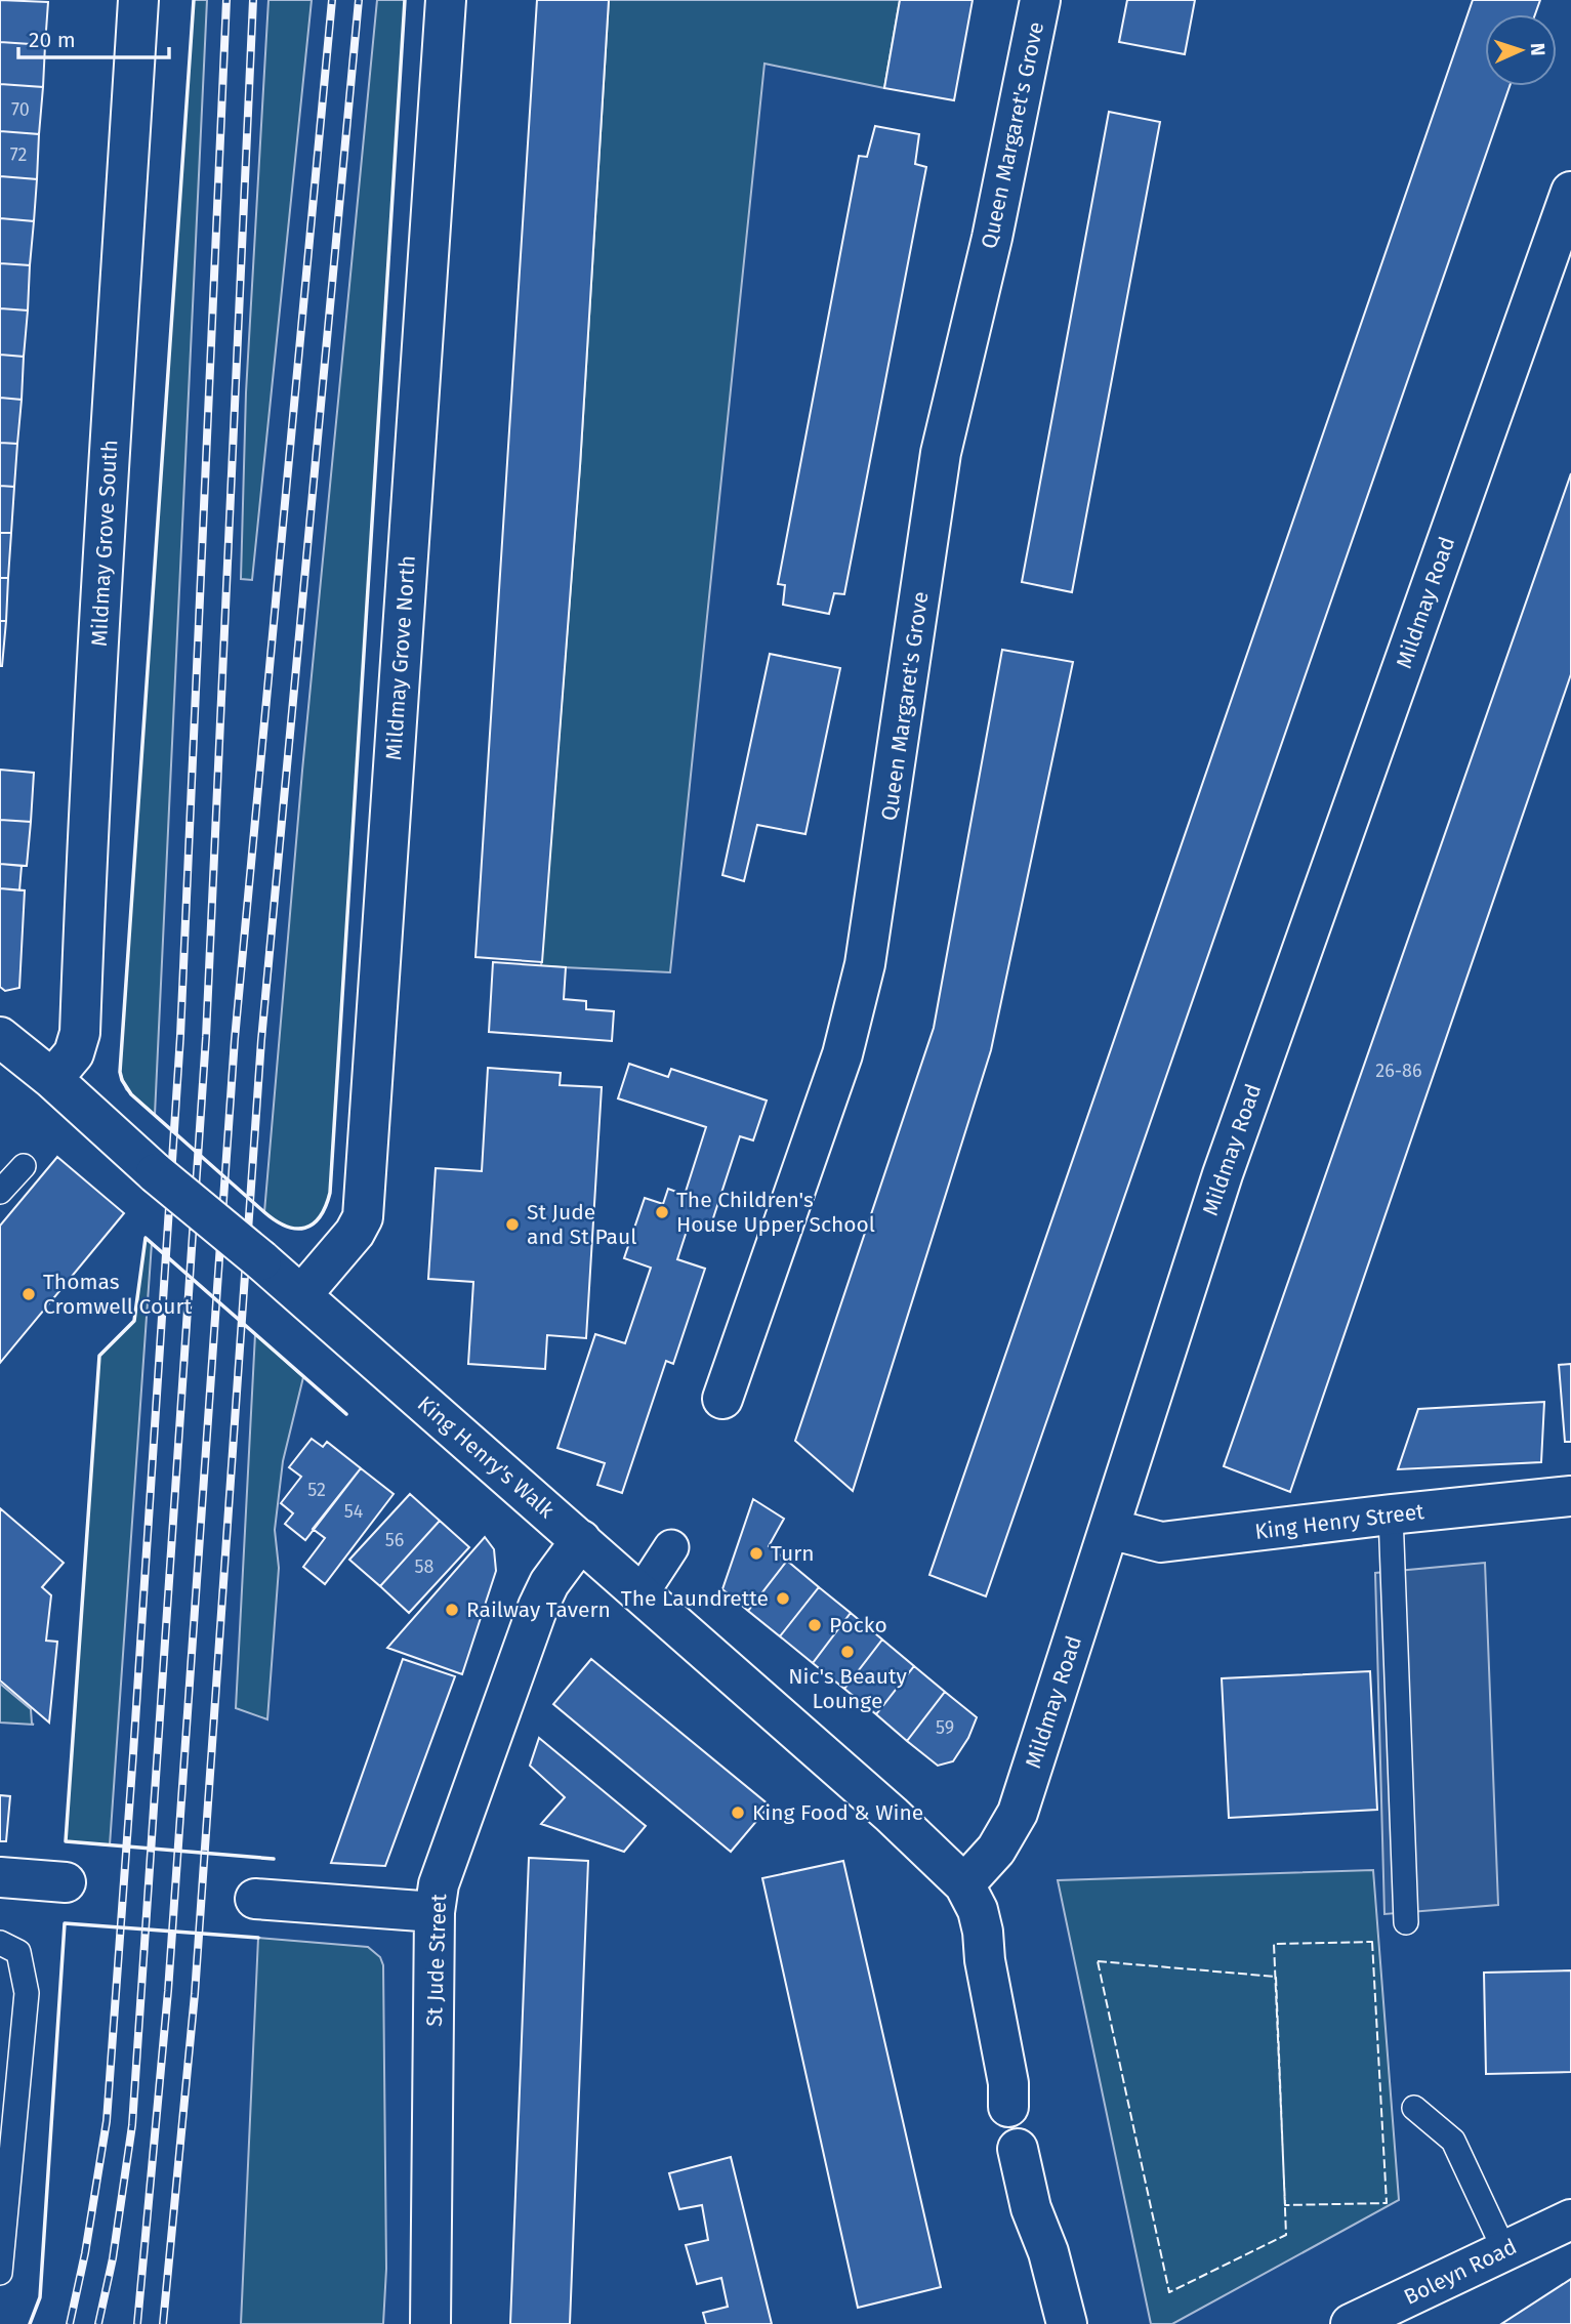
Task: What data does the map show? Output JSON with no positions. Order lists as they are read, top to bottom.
{
  "streets": {
    "street": [
      "Queen Margaret's Grove",
      "Mildmay Grove South",
      "Mildmay Road",
      "Mildmay Grove North",
      "King Henry's Walk",
      "King Henry Street",
      "St Jude Street",
      "Boleyn Road"
    ]
  },
  "crossings": [
    ["Mildmay Grove South", "King Henry's Walk"],
    ["Mildmay Road", "King Henry's Walk"],
    ["Mildmay Road", "King Henry Street"],
    ["Mildmay Grove North", "King Henry's Walk"],
    ["King Henry's Walk", "St Jude Street"]
  ],
  "places": [
    "The Children's House Upper School",
    "St Jude and St Paul",
    "Thomas Cromwell Court",
    "Turn",
    "The Laundrette",
    "Railway Tavern",
    "Pocko",
    "Nic's Beauty Lounge",
    "King Food & Wine"
  ],
  "house_numbers": [
    "70",
    "72",
    "26-86",
    "52",
    "54",
    "56",
    "58",
    "59"
  ],
  "scale_bar": "20 m",
  "north": "right"
}
